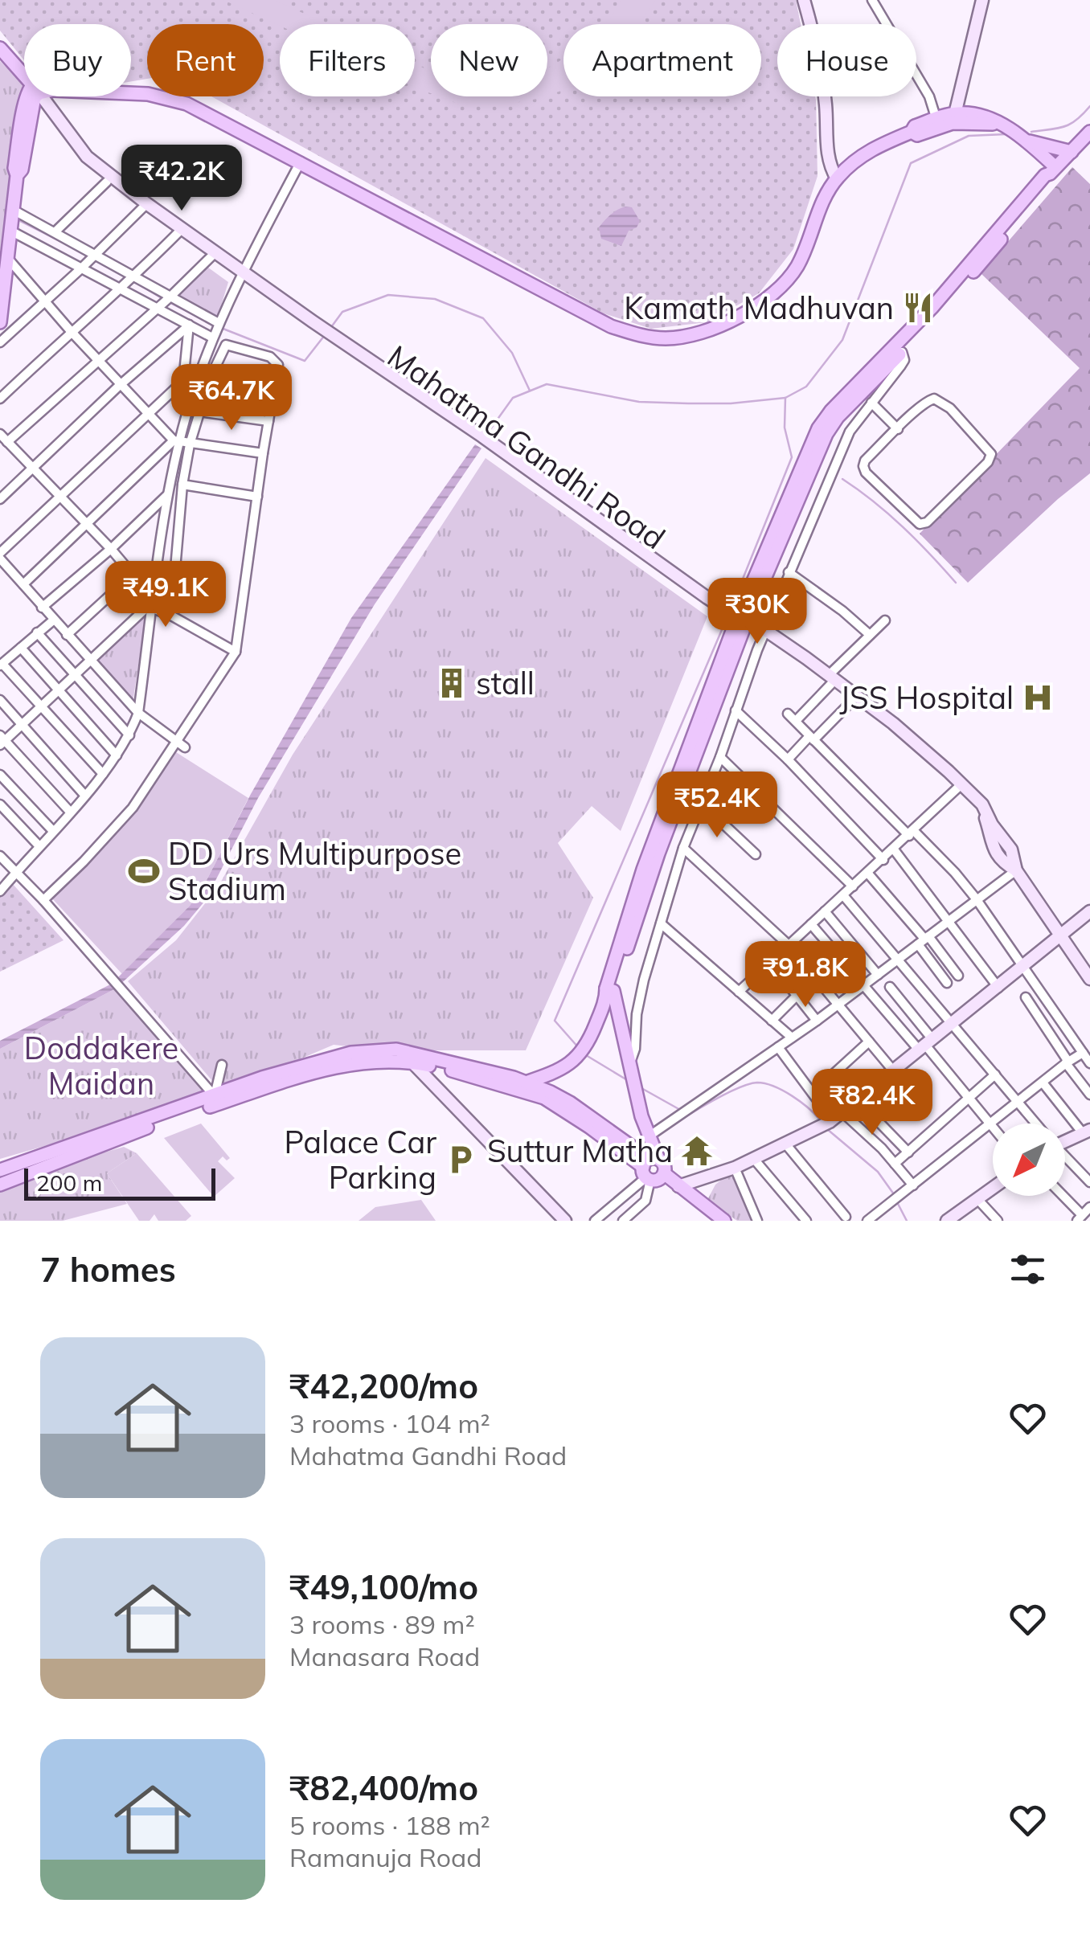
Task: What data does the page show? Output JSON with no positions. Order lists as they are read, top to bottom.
{
  "streets": {
    "main road": ["Mahatma Gandhi Road"]
  },
  "parks": ["Doddakere Maidan"],
  "places": {
    "restaurant": ["Kamath Madhuvan"],
    "building": ["stall"],
    "hospital": ["JSS Hospital"],
    "sports": ["DD Urs Multipurpose Stadium"],
    "temple": ["Suttur Matha"],
    "parking": ["Palace Car Parking"]
  },
  "scale_bar": "200 m",
  "north": "bottom left",
  "page": {
    "chip": [
      "Buy",
      "Rent",
      "Filters",
      "New",
      "Apartment",
      "House"
    ],
    "price": [
      "₹42.2K",
      "₹64.7K",
      "₹49.1K",
      "₹30K",
      "₹52.4K",
      "₹91.8K",
      "₹82.4K"
    ],
    "scale": "200 m",
    "heading": "7 homes",
    "list": [
      {
        "name": "₹42,200/mo",
        "note": "3 rooms · 104 m² · Mahatma Gandhi Road"
      },
      {
        "name": "₹49,100/mo",
        "note": "3 rooms · 89 m² · Manasara Road"
      },
      {
        "name": "₹82,400/mo",
        "note": "5 rooms · 188 m² · Ramanuja Road"
      }
    ]
  }
}
